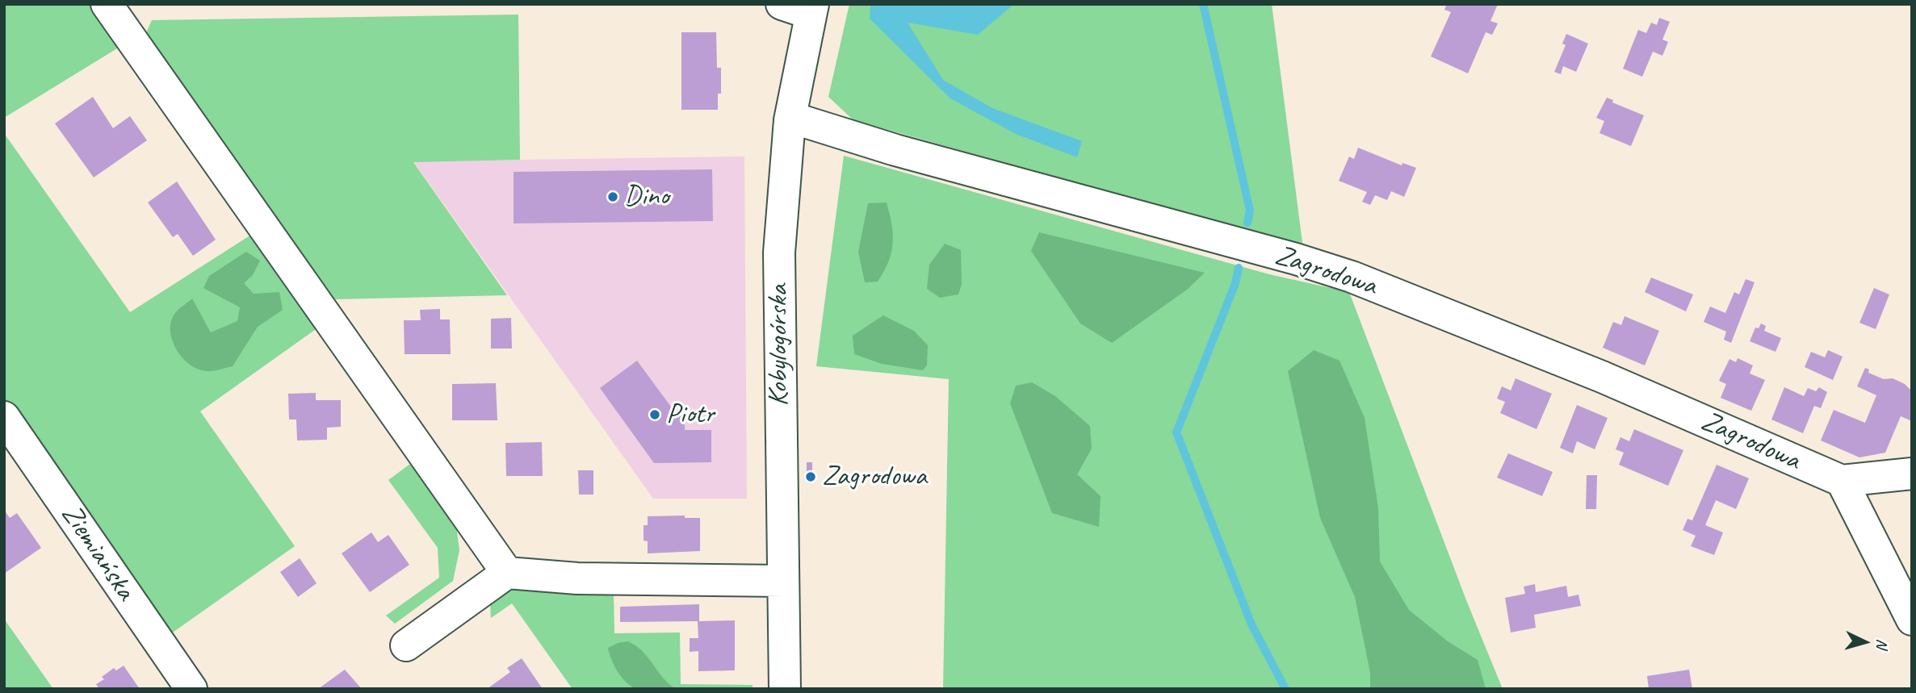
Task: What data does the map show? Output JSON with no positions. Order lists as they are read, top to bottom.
{
  "streets": {
    "street": ["Zagrodowa", "Kobylogórska", "Ziemiańska"]
  },
  "crossings": [
    ["Zagrodowa", "Kobylogórska"]
  ],
  "places": ["Dino", "Piotr", "Zagrodowa"],
  "north": "right"
}
